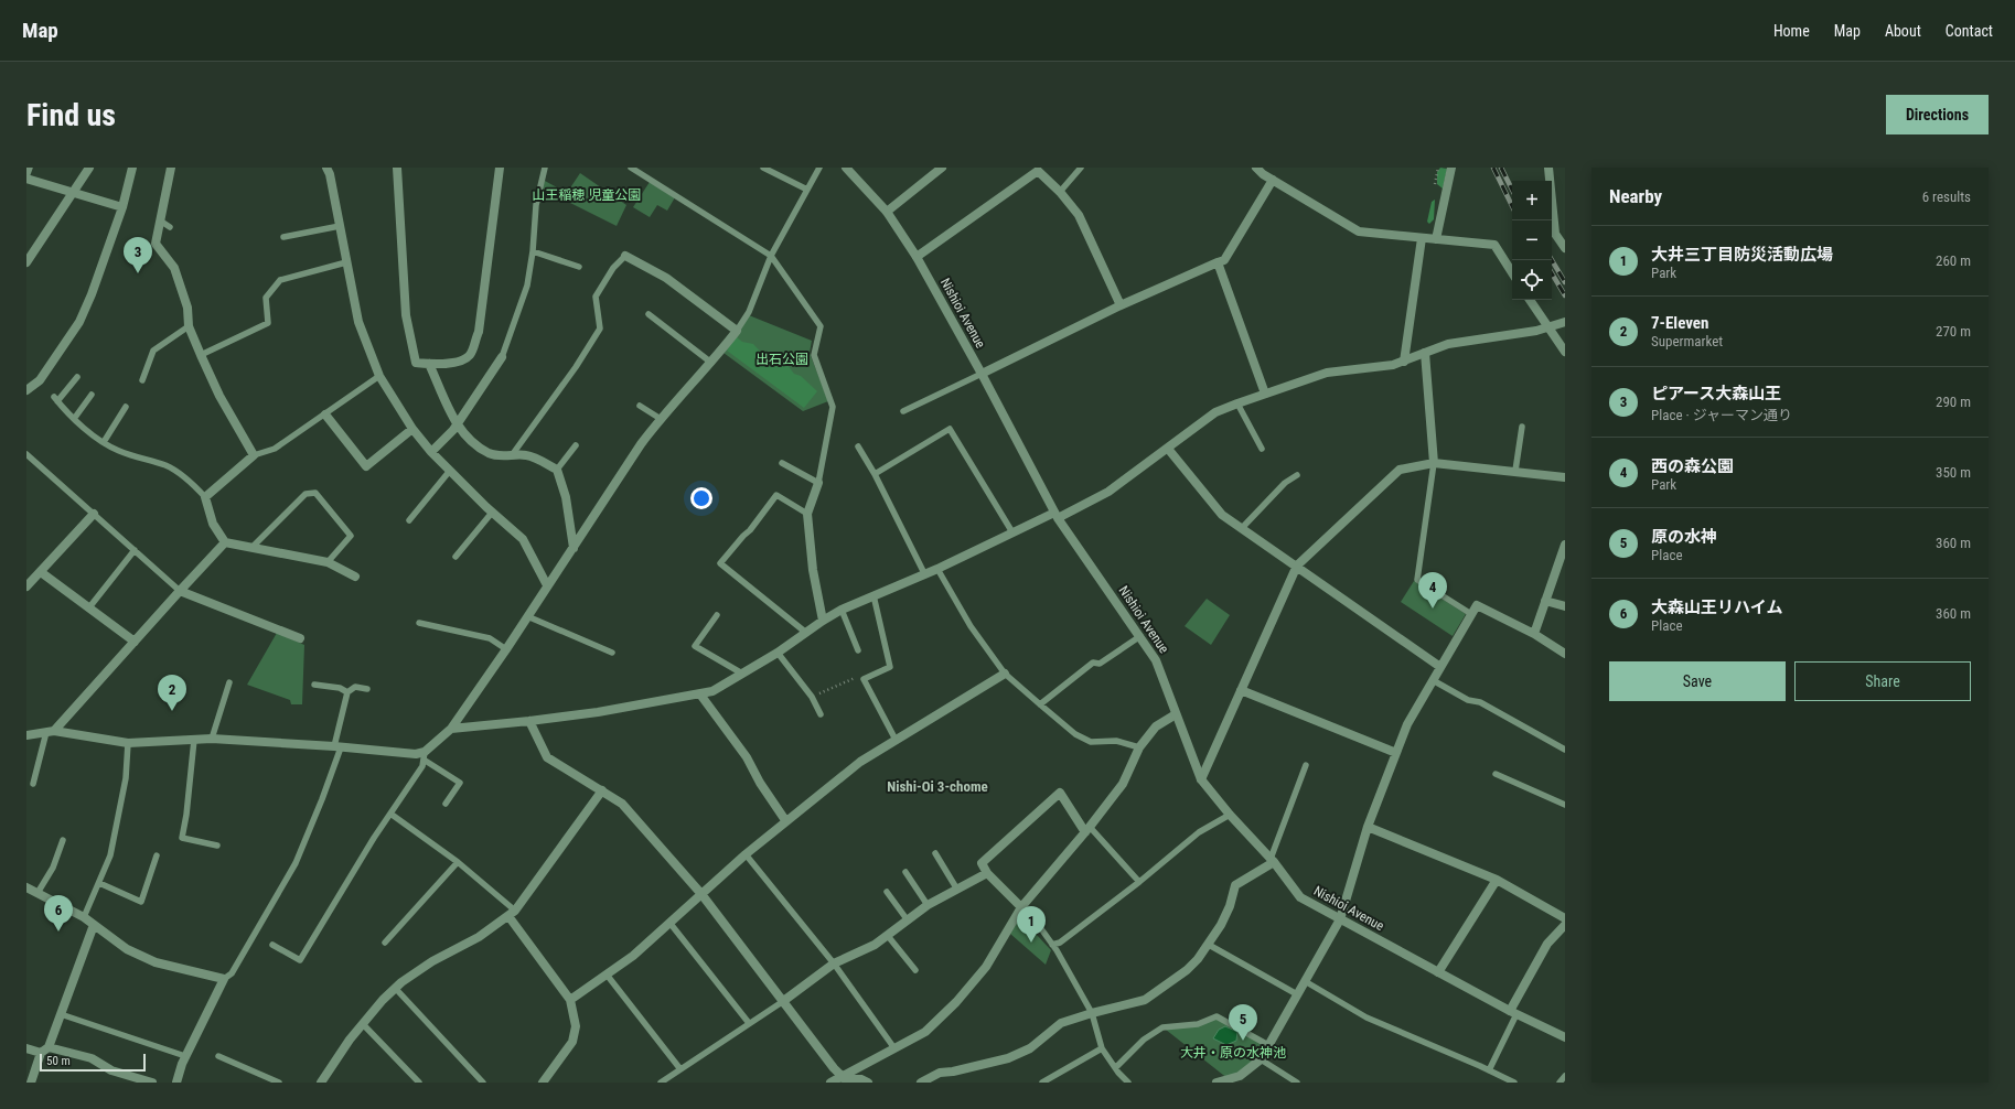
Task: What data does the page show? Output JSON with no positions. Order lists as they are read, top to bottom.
{
  "streets": {
    "street": ["Nishioi Avenue"]
  },
  "districts": ["Nishi-Oi 3-chome"],
  "parks": ["山王稲穂 児童公園", "出石公園", "大井・原の水神池"],
  "scale_bar": "50 m",
  "page": {
    "header": "Map",
    "nav": [
      "Home",
      "Map",
      "About",
      "Contact"
    ],
    "buttons": [
      "Directions",
      ["Save", "Share"]
    ],
    "title": "Find us",
    "heading": ["Nearby", "6 results"],
    "map_buttons": ["+", "−"],
    "list": [
      {
        "mark": "1",
        "name": "大井三丁目防災活動広場",
        "note": "Park",
        "value": "260 m"
      },
      {
        "mark": "2",
        "name": "7-Eleven",
        "note": "Supermarket",
        "value": "270 m"
      },
      {
        "mark": "3",
        "name": "ピアース大森山王",
        "note": "Place · ジャーマン通り",
        "value": "290 m"
      },
      {
        "mark": "4",
        "name": "西の森公園",
        "note": "Park",
        "value": "350 m"
      },
      {
        "mark": "5",
        "name": "原の水神",
        "note": "Place",
        "value": "360 m"
      },
      {
        "mark": "6",
        "name": "大森山王リハイム",
        "note": "Place",
        "value": "360 m"
      }
    ],
    "pins": [
      "3",
      "4",
      "2",
      "6",
      "1",
      "5"
    ],
    "scale": "50 m"
  }
}
